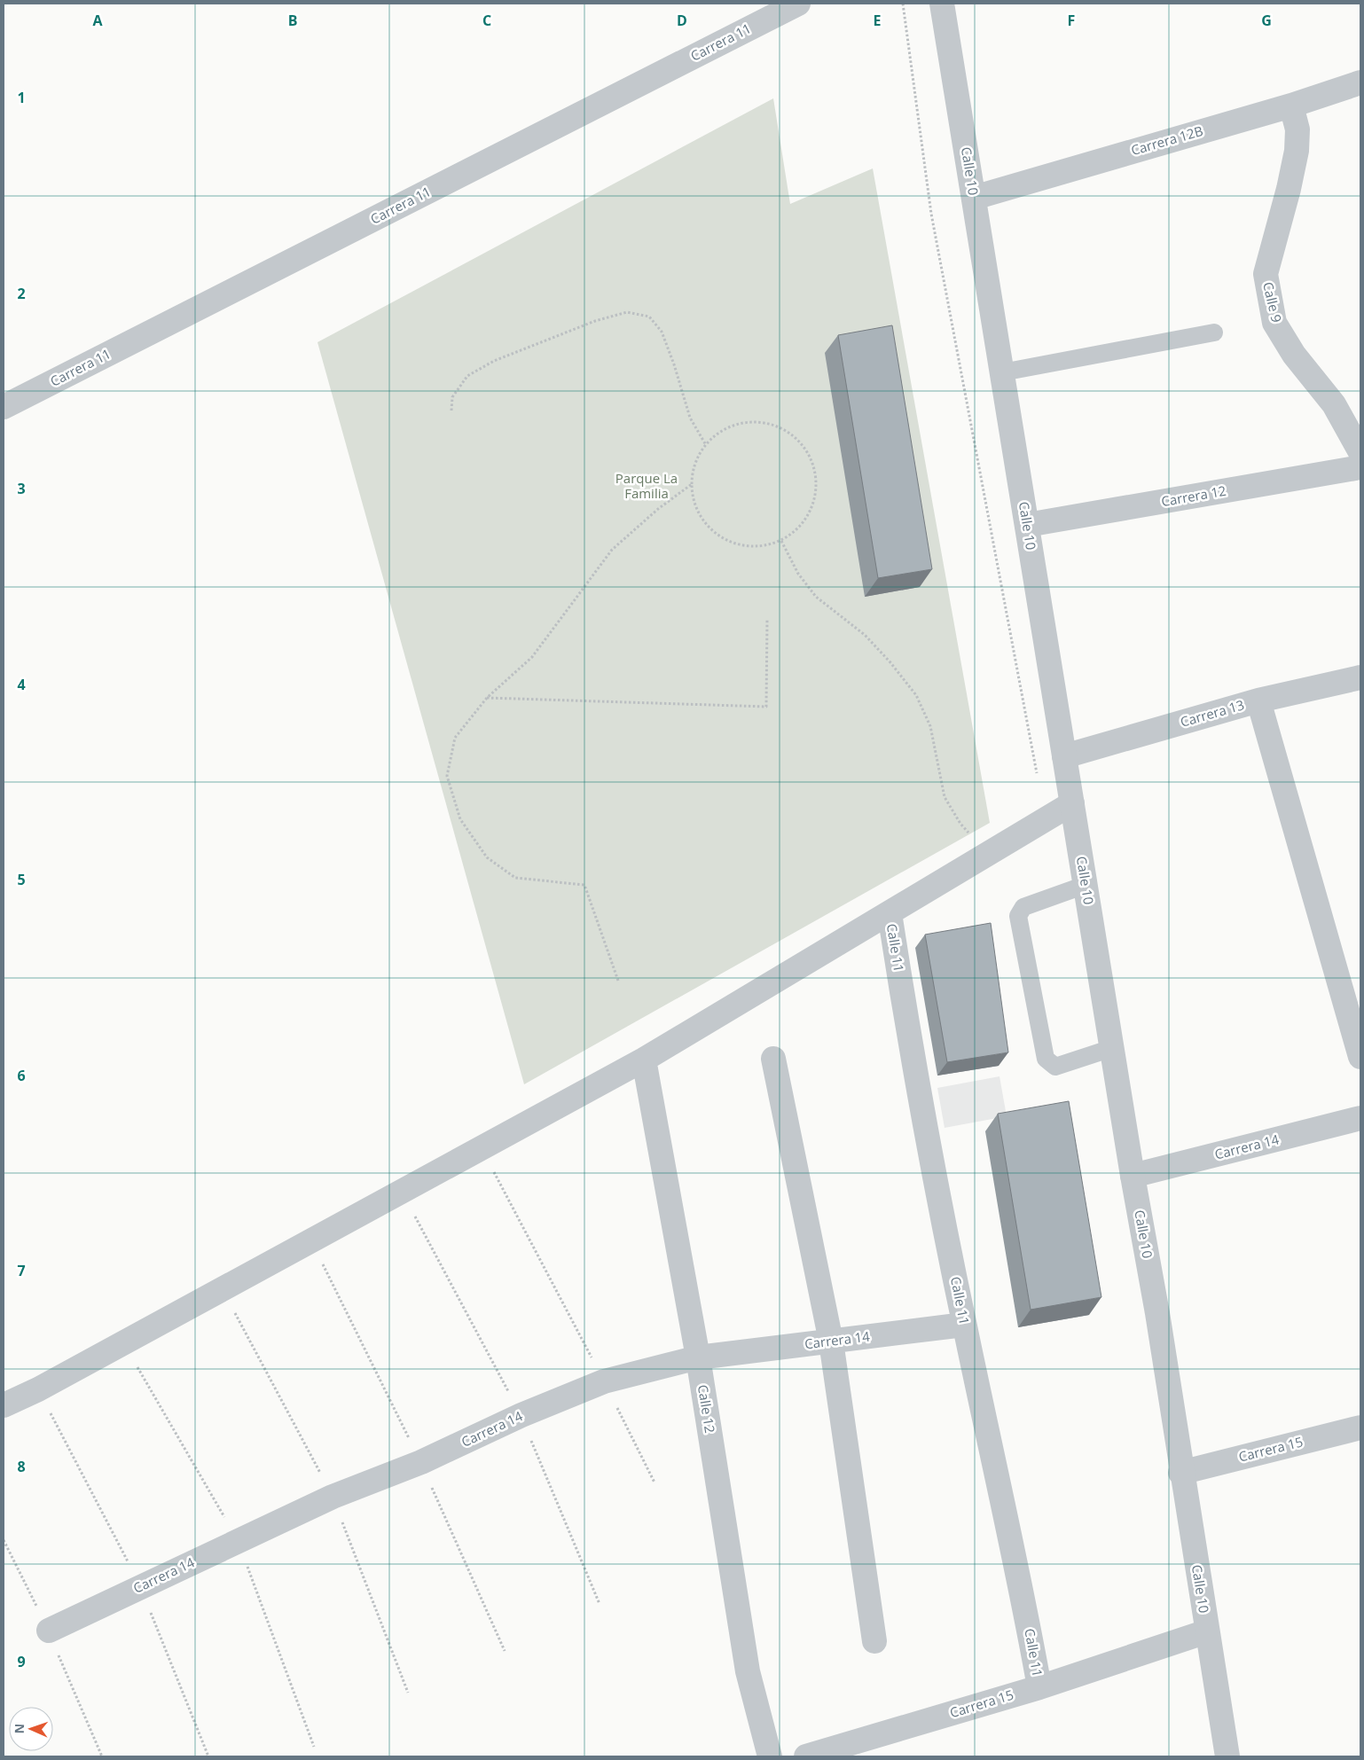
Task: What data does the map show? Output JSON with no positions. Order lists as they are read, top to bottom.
{
  "streets": {
    "street": [
      "Carrera 11",
      "Carrera 12B",
      "Calle 10",
      "Calle 9",
      "Carrera 12",
      "Carrera 13",
      "Calle 11",
      "Carrera 14",
      "Calle 12",
      "Carrera 15"
    ]
  },
  "crossings": [
    ["Carrera 12B", "Calle 10"],
    ["Carrera 12B", "Calle 9"],
    ["Calle 10", "Carrera 12"],
    ["Calle 10", "Carrera 13"],
    ["Calle 10", "Carrera 14"],
    ["Calle 10", "Carrera 15"],
    ["Calle 11", "Carrera 14"],
    ["Calle 11", "Carrera 15"],
    ["Carrera 14", "Calle 12"]
  ],
  "parks": ["Parque La Familia"],
  "north": "left",
  "grid": {
    "columns": [
      "A",
      "B",
      "C",
      "D",
      "E",
      "F",
      "G"
    ],
    "rows": [
      "1",
      "2",
      "3",
      "4",
      "5",
      "6",
      "7",
      "8",
      "9"
    ]
  }
}
